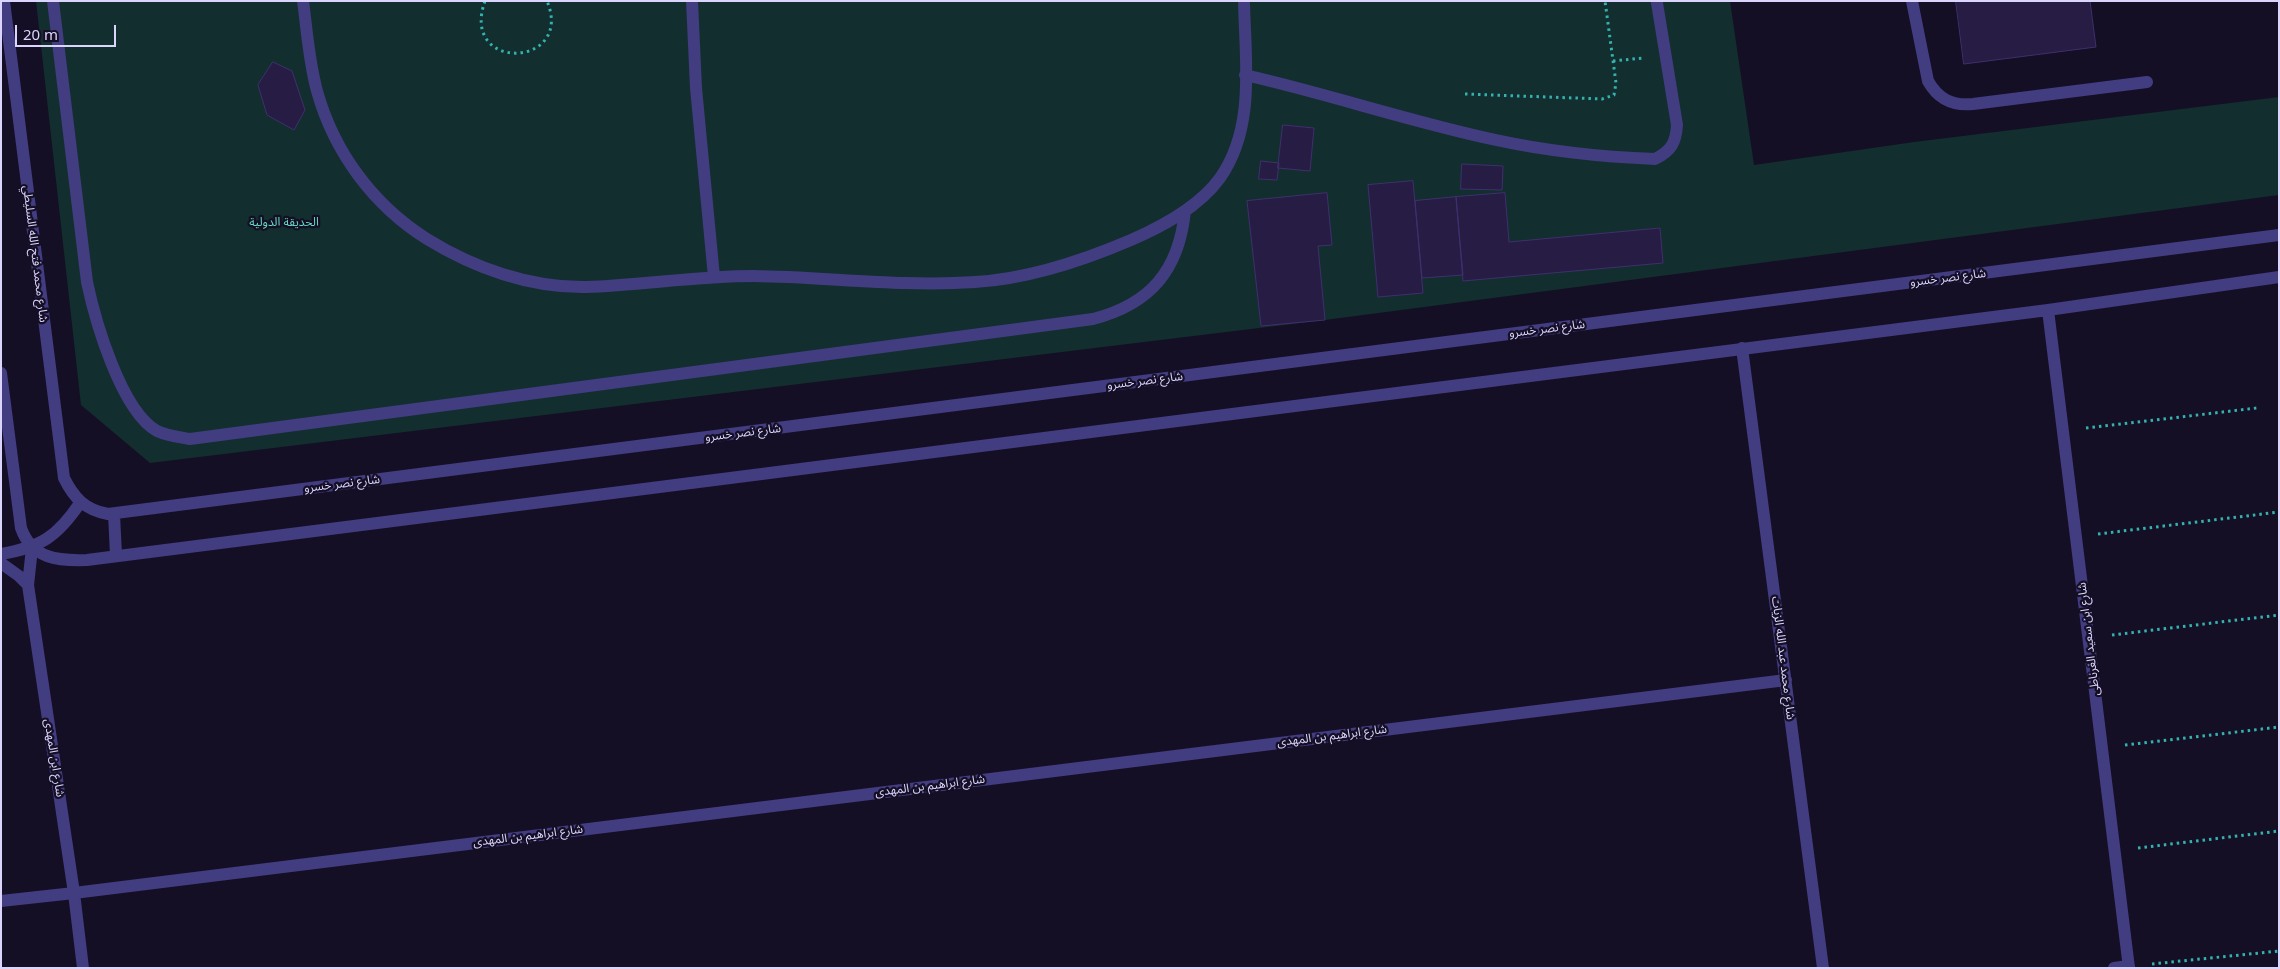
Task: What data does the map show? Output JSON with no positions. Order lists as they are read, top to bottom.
{
  "streets": {
    "street": [
      "شارع محمد فتح الله السليطي",
      "شارع نصر خسرو",
      "شارع ابن سعيد الغرناطى",
      "شارع محمد عبد الله الزيات",
      "شارع ابراهيم بن المهدى",
      "شارع ابن المهدى"
    ]
  },
  "crossings": [
    ["شارع محمد فتح الله السليطي", "شارع نصر خسرو"],
    ["شارع محمد عبد الله الزيات", "شارع ابراهيم بن المهدى"],
    ["شارع ابراهيم بن المهدى", "شارع ابن المهدى"]
  ],
  "parks": ["الحديقة الدولية"],
  "scale_bar": "20 m"
}
